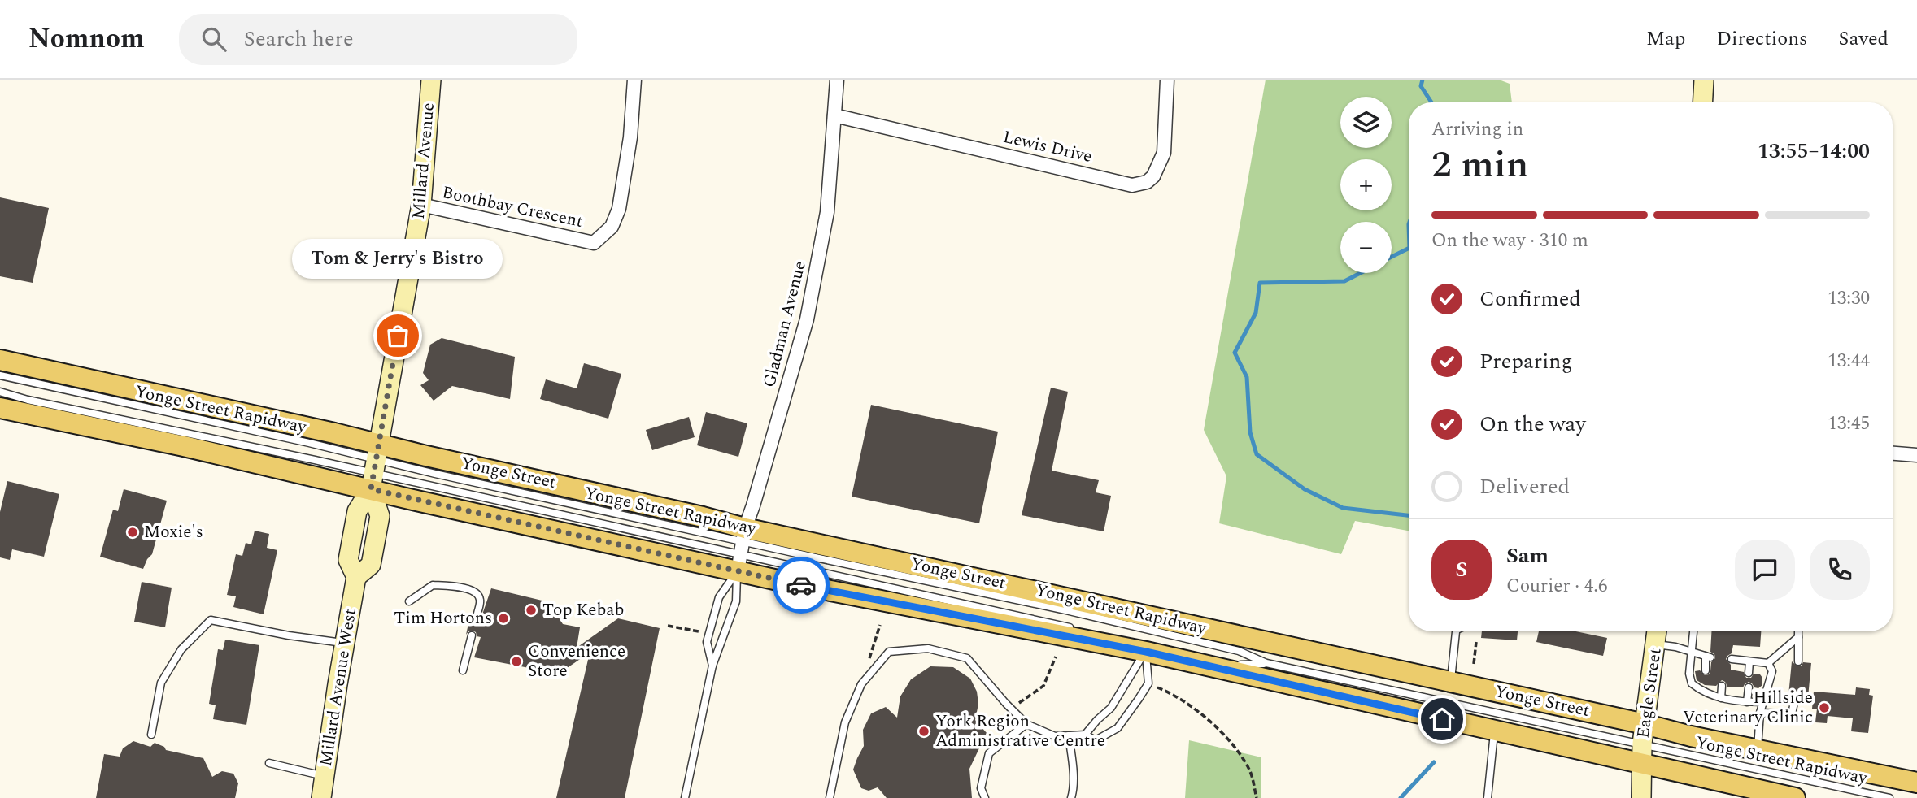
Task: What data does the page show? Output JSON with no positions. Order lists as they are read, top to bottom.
{
  "streets": {
    "main road": [
      "Millard Avenue",
      "Yonge Street",
      "Millard Avenue West",
      "Eagle Street"
    ],
    "street": ["Lewis Drive", "Boothbay Crescent", "Gladman Avenue"],
    "lane": ["Yonge Street Rapidway"]
  },
  "crossings": [
    ["Lewis Drive", "Gladman Avenue"],
    ["Millard Avenue", "Boothbay Crescent"],
    ["Millard Avenue", "Yonge Street Rapidway"],
    ["Millard Avenue", "Yonge Street"],
    ["Millard Avenue", "Millard Avenue West"],
    ["Gladman Avenue", "Yonge Street Rapidway"],
    ["Gladman Avenue", "Yonge Street"],
    ["Yonge Street Rapidway", "Yonge Street"],
    ["Yonge Street Rapidway", "Millard Avenue West"],
    ["Yonge Street Rapidway", "Eagle Street"],
    ["Yonge Street", "Millard Avenue West"],
    ["Yonge Street", "Eagle Street"]
  ],
  "places": [
    "Tom & Jerry's Bistro",
    "Moxie's",
    "Top Kebab",
    "Tim Hortons",
    "Convenience Store",
    "Hillside Veterinary Clinic",
    "York Region Administrative Centre"
  ],
  "page": {
    "header": "Nomnom",
    "search": "Search here",
    "nav": ["Map", "Directions", "Saved"],
    "map_buttons": ["+", "−"],
    "heading": ["2 min", "Arriving in", "13:55–14:00"],
    "panel": ["Sam", "Courier · 4.6"],
    "bar": "On the way · 310 m",
    "bubble": "Tom & Jerry's Bistro",
    "list": [
      ["Confirmed", "13:30"],
      ["Preparing", "13:44"],
      ["On the way", "13:45"],
      "Delivered"
    ],
    "round": "S"
  }
}
